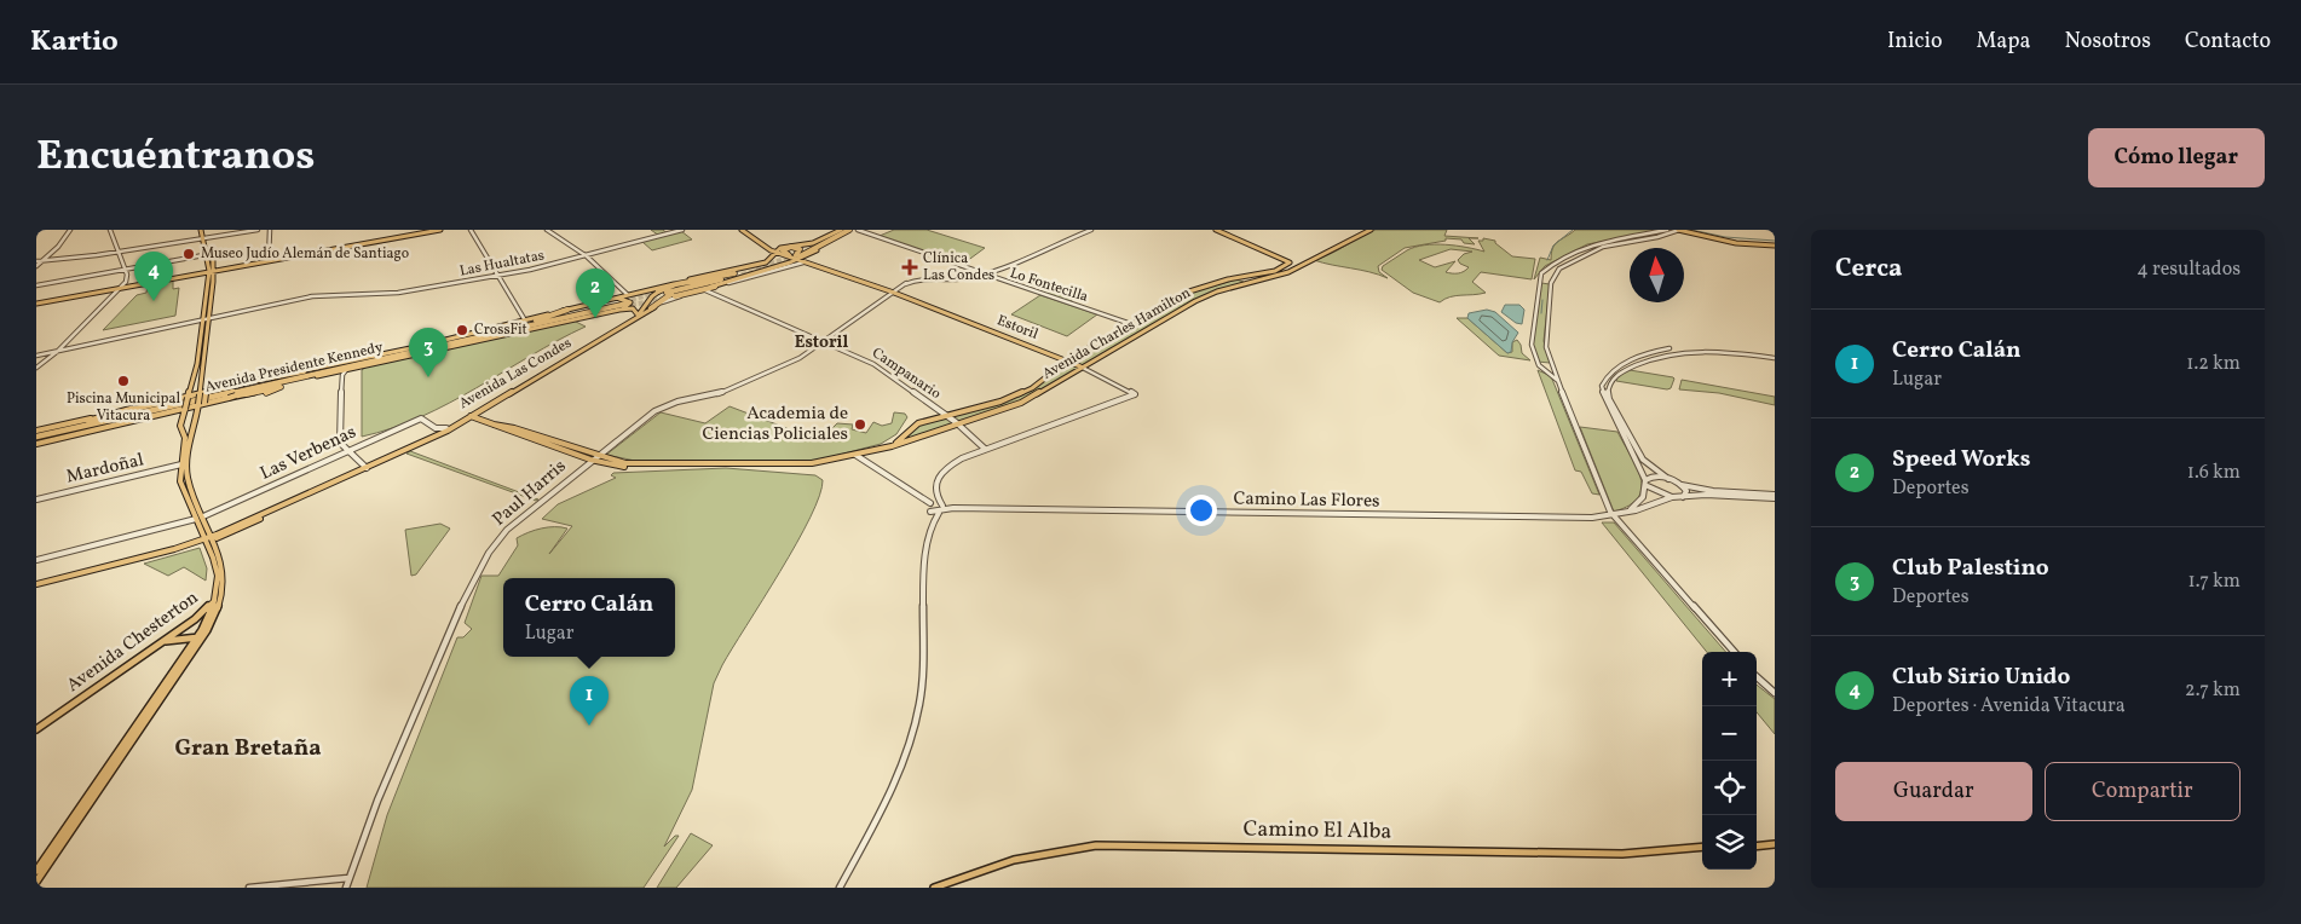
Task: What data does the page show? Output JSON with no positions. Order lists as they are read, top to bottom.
{
  "streets": {
    "highway": ["Avenida Presidente Kennedy"],
    "main road": [
      "Estoril",
      "Avenida Charles Hamilton",
      "Avenida Las Condes",
      "Avenida Chesterton",
      "Camino El Alba"
    ],
    "street": [
      "Las Hualtatas",
      "Lo Fontecilla",
      "Campanario",
      "Las Verbenas",
      "Mardoñal",
      "Paul Harris",
      "Camino Las Flores"
    ]
  },
  "crossings": [
    ["Lo Fontecilla", "Avenida Charles Hamilton"],
    ["Lo Fontecilla", "Paul Harris"],
    ["Estoril", "Avenida Charles Hamilton"],
    ["Estoril", "Paul Harris"],
    ["Avenida Charles Hamilton", "Avenida Las Condes"],
    ["Avenida Charles Hamilton", "Campanario"],
    ["Avenida Charles Hamilton", "Paul Harris"],
    ["Avenida Las Condes", "Las Verbenas"],
    ["Campanario", "Paul Harris"]
  ],
  "districts": ["Estoril", "Gran Bretaña"],
  "places": {
    "other": [
      "Museo Judío Alemán de Santiago",
      "CrossFit",
      "Piscina Municipal Vitacura",
      "Academia de Ciencias Policiales"
    ],
    "health": ["Clínica Las Condes"]
  },
  "north": "top",
  "page": {
    "header": "Kartio",
    "nav": [
      "Inicio",
      "Mapa",
      "Nosotros",
      "Contacto"
    ],
    "title": "Encuéntranos",
    "buttons": [
      "Cómo llegar",
      ["Guardar", "Compartir"]
    ],
    "heading": ["Cerca", "4 resultados"],
    "pins": [
      "4",
      "2",
      "3",
      "1"
    ],
    "list": [
      {
        "mark": "1",
        "name": "Cerro Calán",
        "note": "Lugar",
        "value": "1.2 km"
      },
      {
        "mark": "2",
        "name": "Speed Works",
        "note": "Deportes",
        "value": "1.6 km"
      },
      {
        "mark": "3",
        "name": "Club Palestino",
        "note": "Deportes",
        "value": "1.7 km"
      },
      {
        "mark": "4",
        "name": "Club Sirio Unido",
        "note": "Deportes · Avenida Vitacura",
        "value": "2.7 km"
      }
    ],
    "popup": ["Cerro Calán", "Lugar"],
    "map_buttons": ["+", "−"]
  }
}
